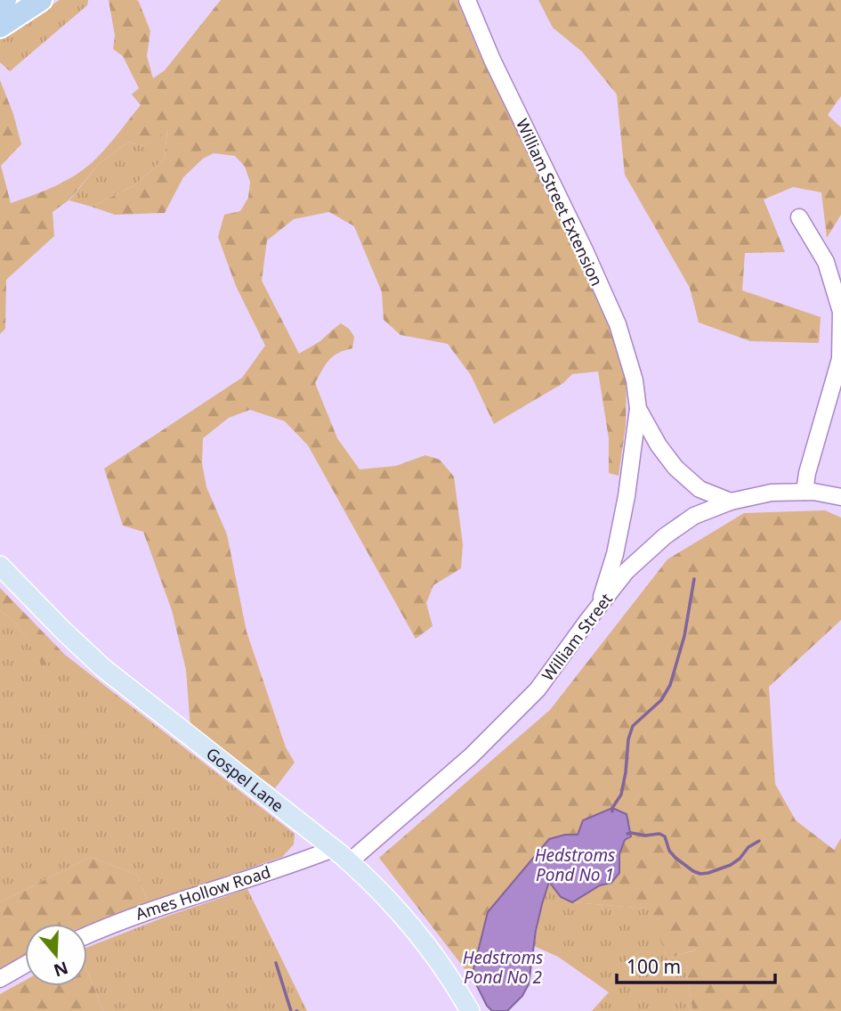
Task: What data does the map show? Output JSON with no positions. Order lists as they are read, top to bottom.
{
  "streets": {
    "main road": ["Gospel Lane"],
    "street": ["William Street Extension", "William Street", "Ames Hollow Road"]
  },
  "crossings": [
    ["William Street Extension", "William Street"],
    ["William Street", "Gospel Lane"],
    ["Gospel Lane", "Ames Hollow Road"]
  ],
  "water": ["Hedstroms Pond No 1", "Hedstroms Pond No 2"],
  "scale_bar": "100 m",
  "north": "bottom"
}
